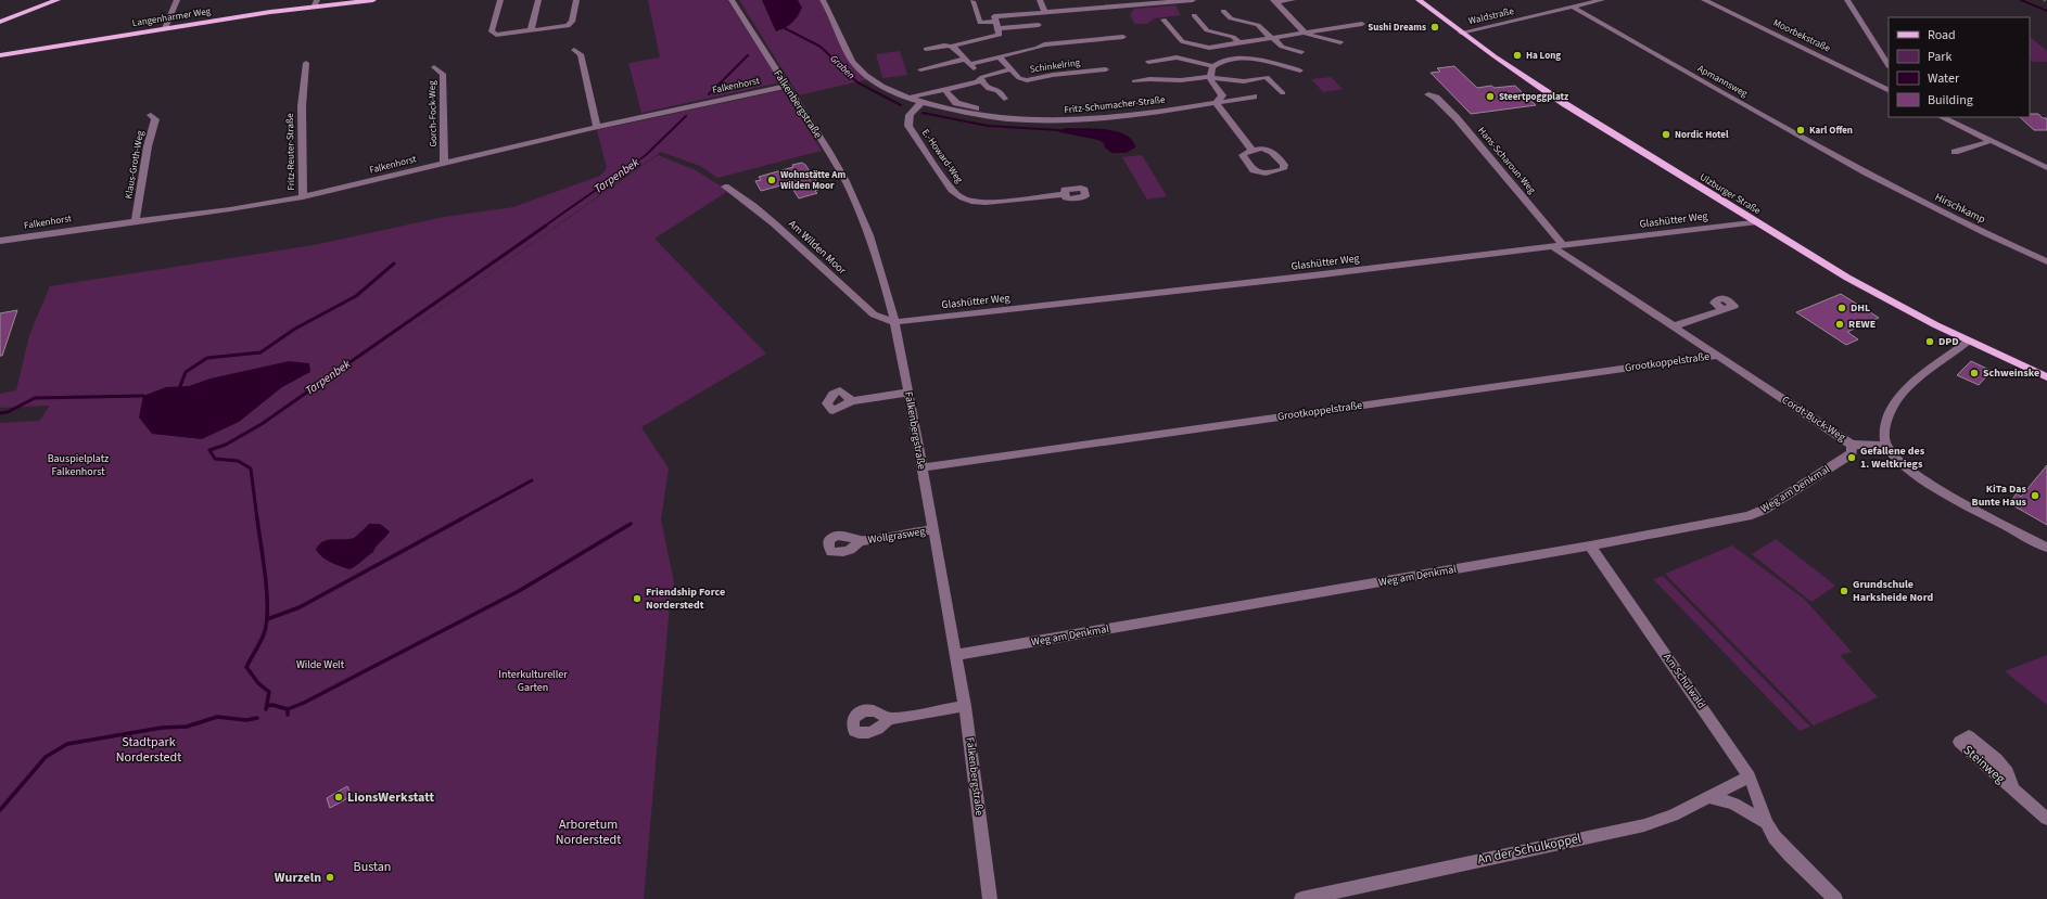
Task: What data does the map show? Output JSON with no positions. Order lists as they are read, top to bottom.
{
  "streets": {
    "main road": ["Langenharmer Weg", "Ulzburger Straße"],
    "street": [
      "Waldstraße",
      "Moorbekstraße",
      "Schinkelring",
      "Apmannsweg",
      "Falkenhorst",
      "Falkenbergstraße",
      "Fritz-Schumacher-Straße",
      "Gorch-Fock-Weg",
      "Fritz-Reuter-Straße",
      "E.-Howard-Weg",
      "Hans-Scharoun-Weg",
      "Klaus-Groth-Weg",
      "Hirschkamp",
      "Glashütter Weg",
      "Am Wilden Moor",
      "Grootkoppelstraße",
      "Cordt-Buck-Weg",
      "Weg am Denkmal",
      "Wollgrasweg",
      "Am Schulwald",
      "Steinweg",
      "An der Schulkoppel"
    ]
  },
  "crossings": [
    ["Waldstraße", "Apmannsweg"],
    ["Waldstraße", "Ulzburger Straße"],
    ["Apmannsweg", "Hirschkamp"],
    ["Falkenhorst", "Falkenbergstraße"],
    ["Falkenhorst", "Gorch-Fock-Weg"],
    ["Falkenhorst", "Fritz-Reuter-Straße"],
    ["Falkenhorst", "Klaus-Groth-Weg"],
    ["Falkenbergstraße", "Glashütter Weg"],
    ["Falkenbergstraße", "Am Wilden Moor"],
    ["Falkenbergstraße", "Grootkoppelstraße"],
    ["Falkenbergstraße", "Weg am Denkmal"],
    ["Falkenbergstraße", "Wollgrasweg"],
    ["Fritz-Schumacher-Straße", "E.-Howard-Weg"],
    ["Hans-Scharoun-Weg", "Glashütter Weg"],
    ["Ulzburger Straße", "Glashütter Weg"],
    ["Glashütter Weg", "Am Wilden Moor"],
    ["Glashütter Weg", "Cordt-Buck-Weg"],
    ["Grootkoppelstraße", "Cordt-Buck-Weg"],
    ["Cordt-Buck-Weg", "Weg am Denkmal"],
    ["Weg am Denkmal", "Am Schulwald"],
    ["Am Schulwald", "An der Schulkoppel"]
  ],
  "water": ["Graben", "Tarpenbek"],
  "parks": [
    "Bauspielplatz Falkenhorst",
    "Wilde Welt",
    "Interkultureller Garten",
    "Stadtpark Norderstedt",
    "Arboretum Norderstedt",
    "Bustan"
  ],
  "places": [
    "Sushi Dreams",
    "Ha Long",
    "Steertpoggplatz",
    "Karl Offen",
    "Nordic Hotel",
    "Wohnstätte Am Wilden Moor",
    "DHL",
    "REWE",
    "DPD",
    "Schweinske",
    "Gefallene des 1. Weltkriegs",
    "KiTa Das Bunte Haus",
    "Grundschule Harksheide Nord",
    "Friendship Force Norderstedt",
    "LionsWerkstatt",
    "Wurzeln"
  ],
  "legend": [
    "Road",
    "Park",
    "Water",
    "Building"
  ]
}
